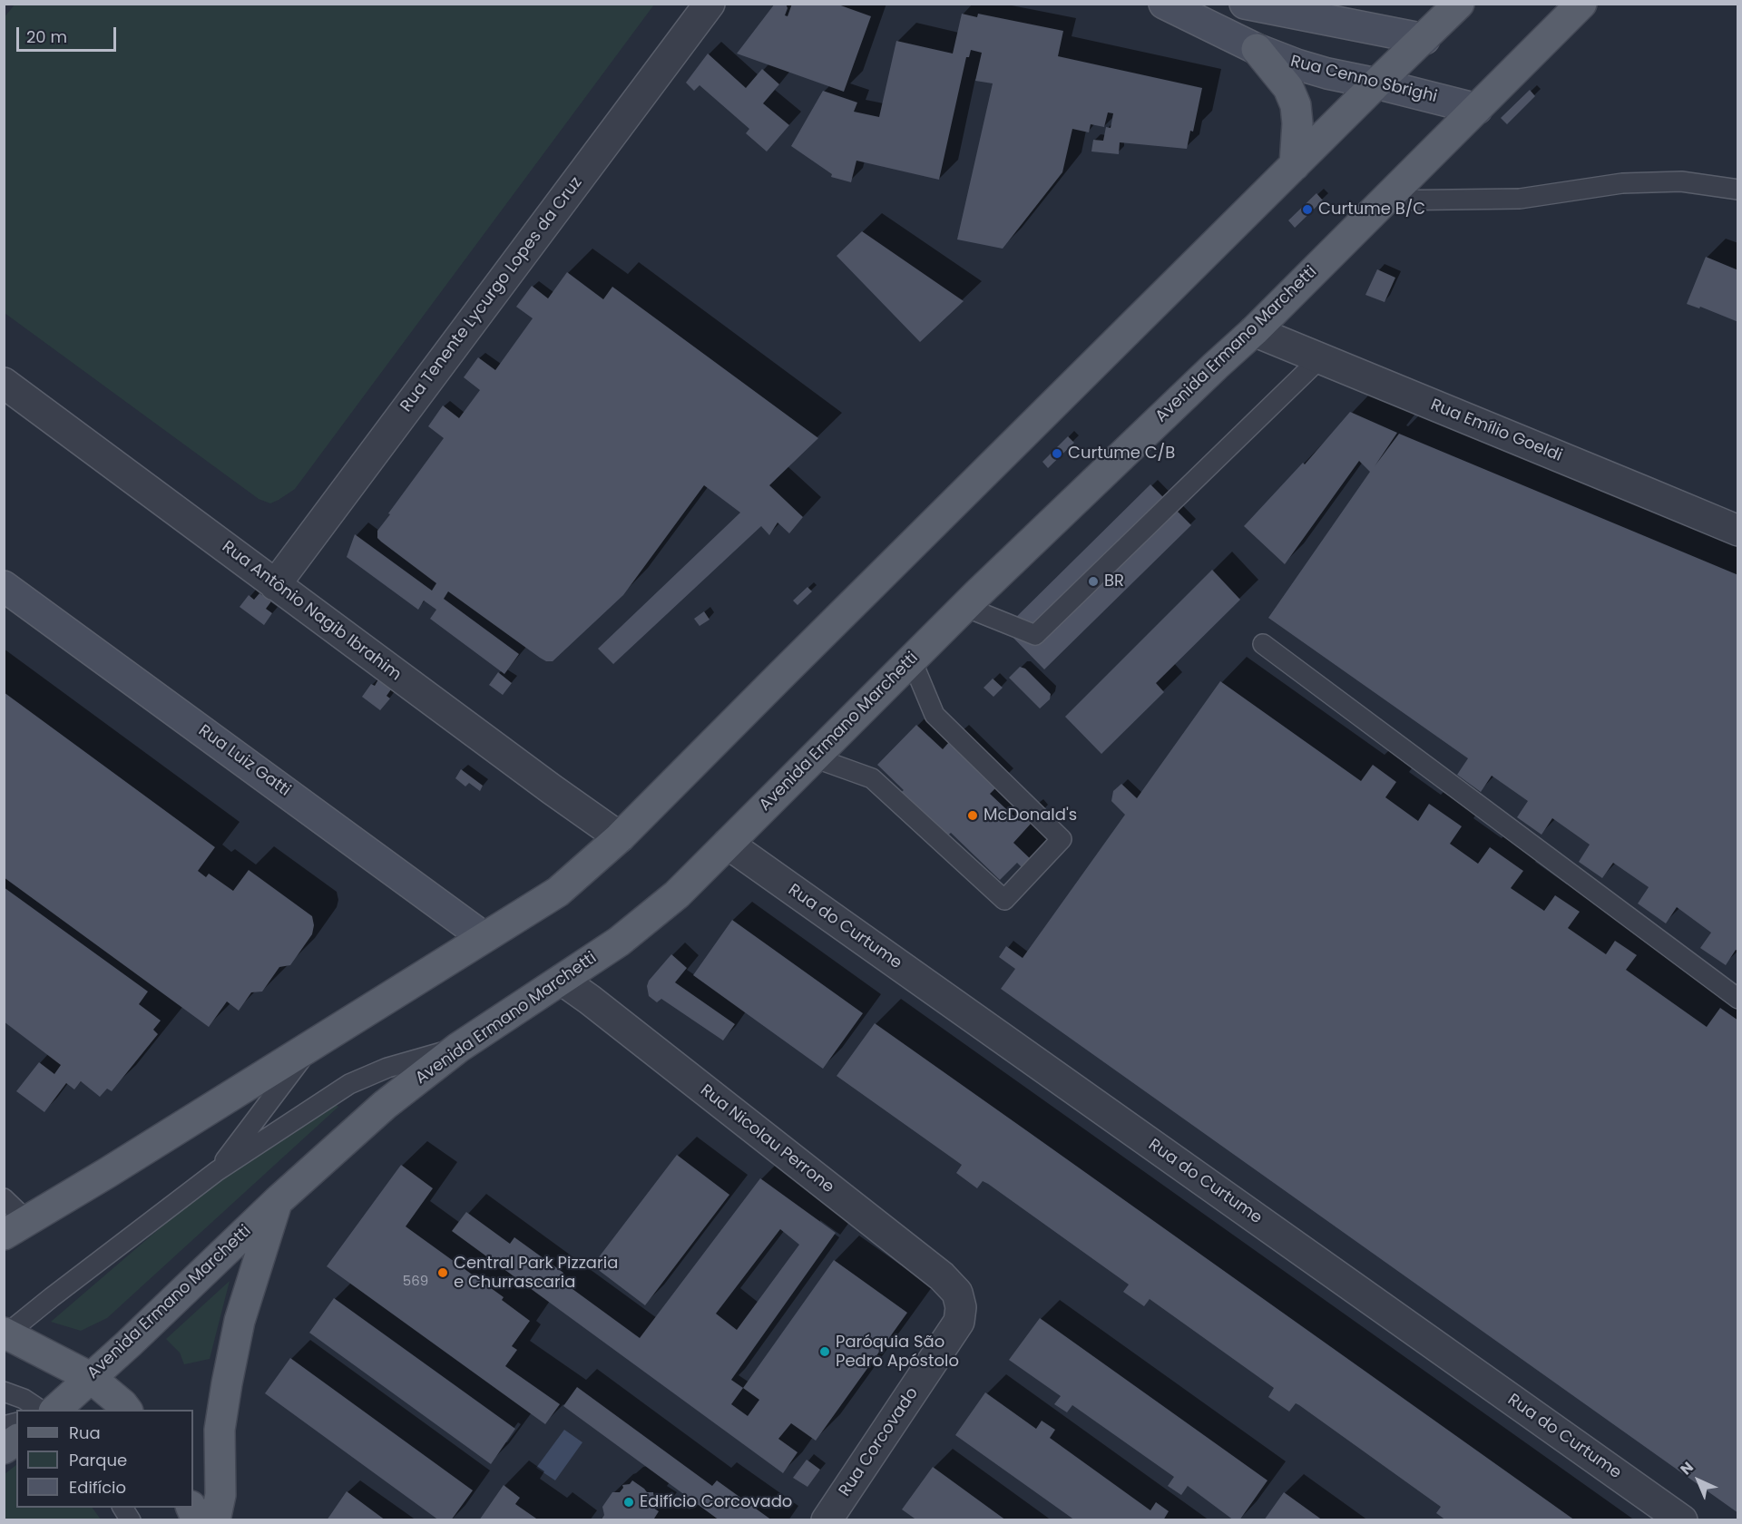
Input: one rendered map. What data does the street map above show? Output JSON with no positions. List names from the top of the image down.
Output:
{
  "streets": {
    "main road": ["Avenida Ermano Marchetti"],
    "street": [
      "Rua Cenno Sbrighi",
      "Rua Tenente Lycurgo Lopes da Cruz",
      "Rua Emílio Goeldi",
      "Rua Antônio Nagib Ibrahim",
      "Rua Luiz Gatti",
      "Rua do Curtume",
      "Rua Nicolau Perrone",
      "Rua Corcovado"
    ]
  },
  "crossings": [
    ["Rua Cenno Sbrighi", "Avenida Ermano Marchetti"],
    ["Rua Tenente Lycurgo Lopes da Cruz", "Rua Antônio Nagib Ibrahim"],
    ["Avenida Ermano Marchetti", "Rua Emílio Goeldi"],
    ["Avenida Ermano Marchetti", "Rua do Curtume"],
    ["Avenida Ermano Marchetti", "Rua Nicolau Perrone"],
    ["Rua Nicolau Perrone", "Rua Corcovado"]
  ],
  "places": [
    "Curtume B/C",
    "Curtume C/B",
    "BR",
    "McDonald's",
    "Central Park Pizzaria e Churrascaria",
    "Paróquia São Pedro Apóstolo",
    "Edifício Corcovado"
  ],
  "house_numbers": ["569"],
  "legend": ["Rua", "Parque", "Edifício"],
  "scale_bar": "20 m",
  "north": "top left"
}
